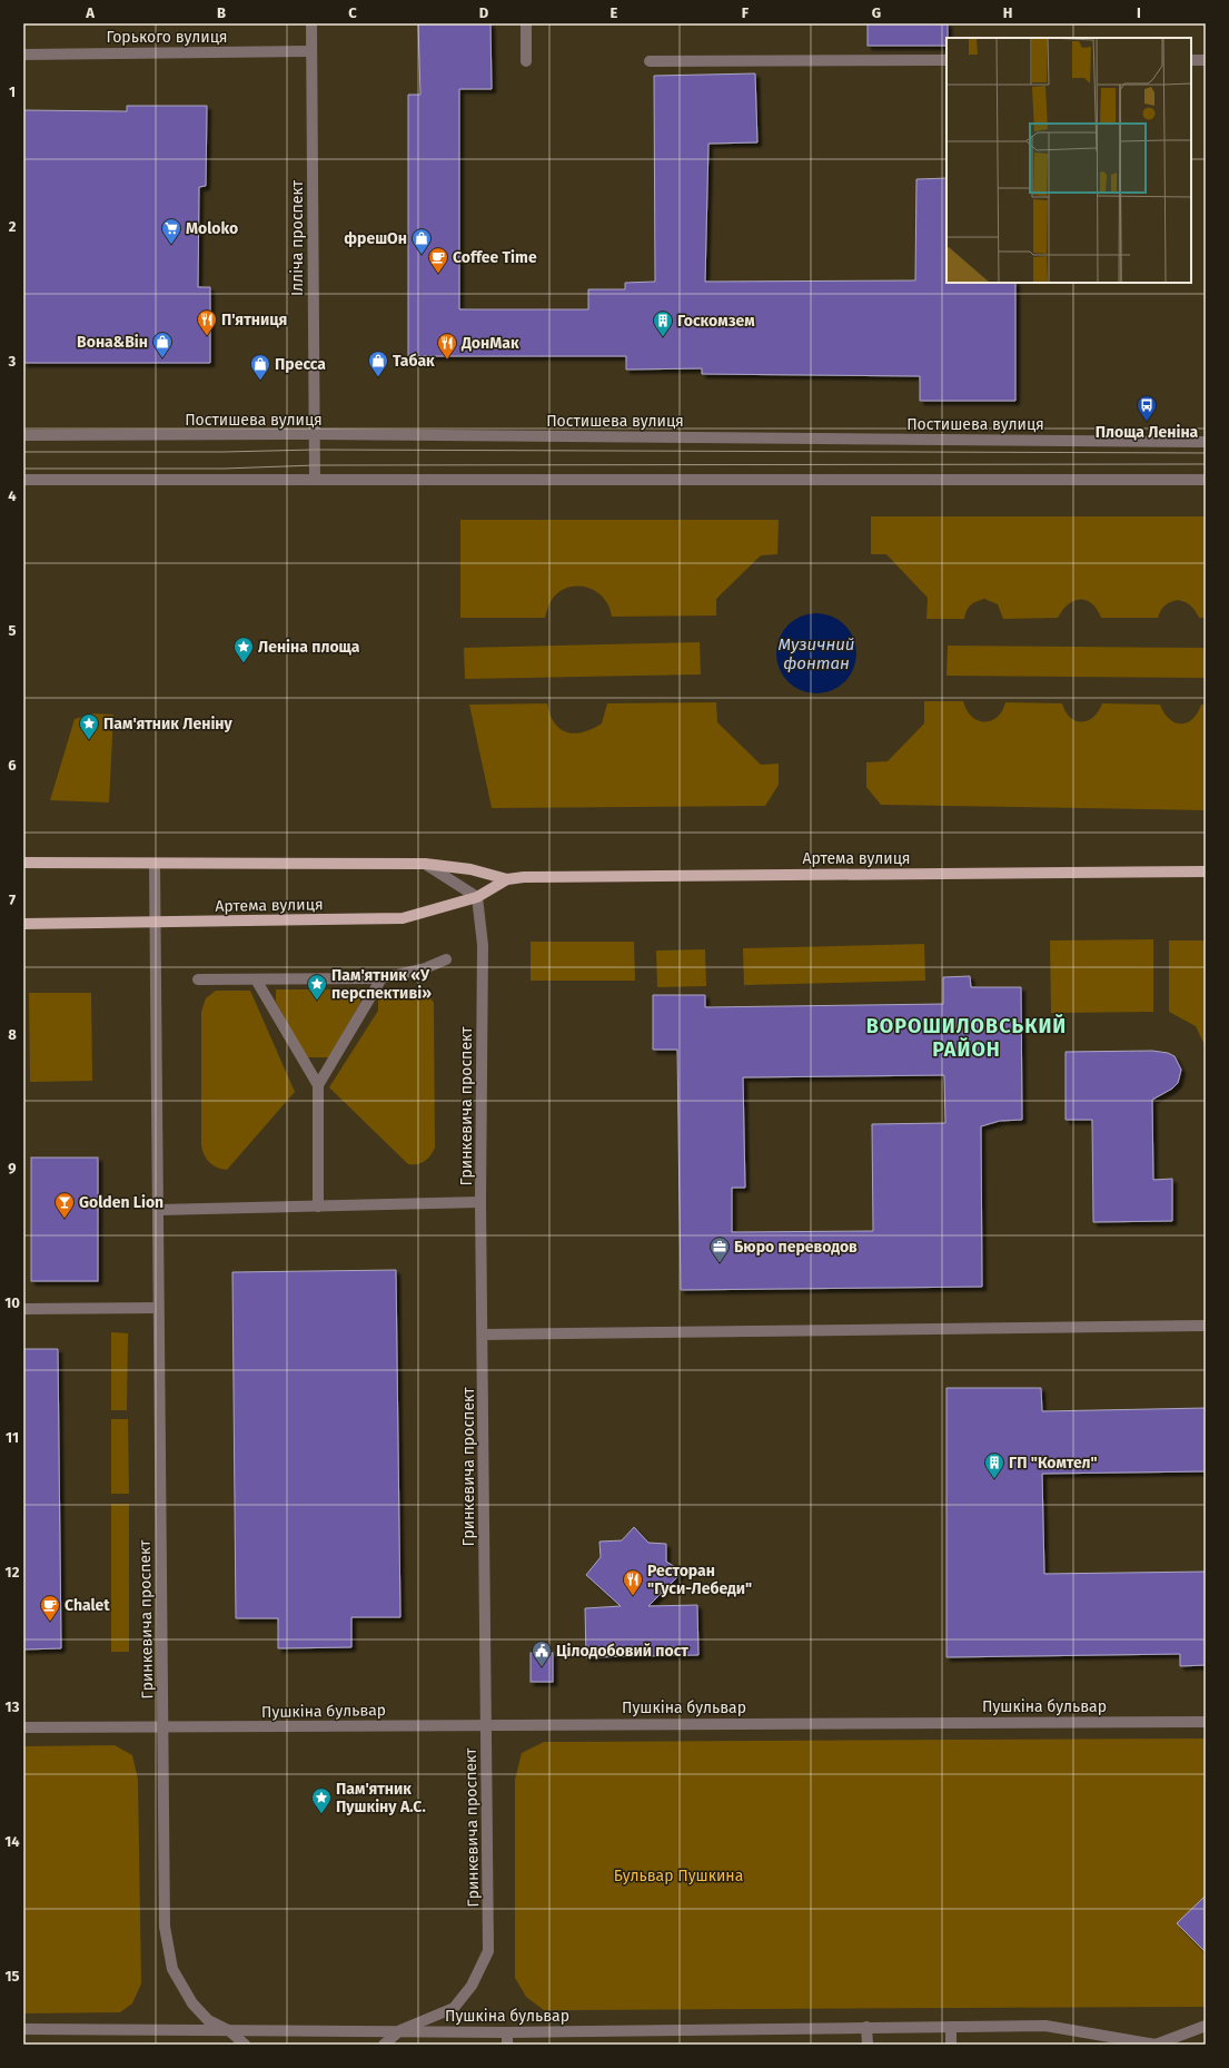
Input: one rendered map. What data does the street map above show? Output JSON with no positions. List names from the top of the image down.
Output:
{
  "streets": {
    "main road": ["Артема вулиця"],
    "street": [
      "Горького вулиця",
      "Ілліча проспект",
      "Постишева вулиця",
      "Гринкевича проспект",
      "Пушкіна бульвар"
    ]
  },
  "crossings": [
    ["Горького вулиця", "Ілліча проспект"],
    ["Ілліча проспект", "Постишева вулиця"],
    ["Артема вулиця", "Гринкевича проспект"],
    ["Гринкевича проспект", "Пушкіна бульвар"]
  ],
  "districts": ["ВОРОШИЛОВСЬКИЙ РАЙОН"],
  "water": ["Музичний фонтан"],
  "parks": ["Бульвар Пушкина"],
  "places": {
    "supermarket": ["Moloko"],
    "shop": [
      "фрешОн",
      "Вона&Він",
      "Табак",
      "Пресса"
    ],
    "cafe": ["Coffee Time", "Chalet"],
    "restaurant": ["П'ятниця", "ДонМак", "Ресторан \"Гуси-Лебеди\""],
    "building": ["Госкомзем", "ГП \"Комтел\""],
    "bus stop": ["Площа Леніна"],
    "place": [
      "Леніна площа",
      "Пам'ятник Леніну",
      "Пам'ятник «У перспективі»",
      "Пам'ятник Пушкіну А.С."
    ],
    "bar": ["Golden Lion"],
    "office": ["Бюро переводов"],
    "public building": ["Цілодобовий пост"]
  },
  "grid": {
    "columns": [
      "A",
      "B",
      "C",
      "D",
      "E",
      "F",
      "G",
      "H",
      "I"
    ],
    "rows": [
      "1",
      "2",
      "3",
      "4",
      "5",
      "6",
      "7",
      "8",
      "9",
      "10",
      "11",
      "12",
      "13",
      "14",
      "15"
    ]
  }
}
